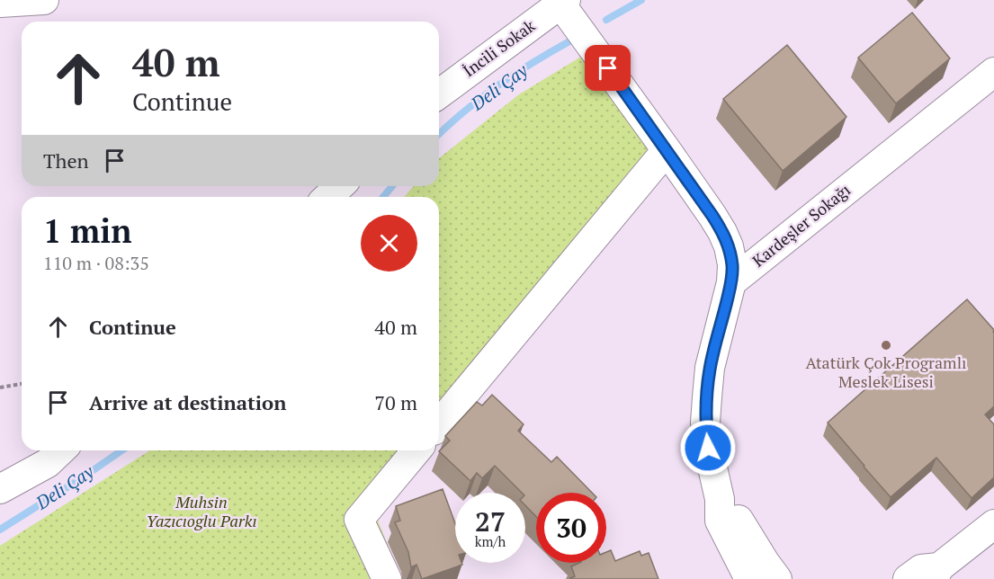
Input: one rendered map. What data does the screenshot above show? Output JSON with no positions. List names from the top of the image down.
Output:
{
  "streets": {
    "street": ["İncili Sokak", "Kardeşler Sokağı"]
  },
  "water": ["Deli Çay"],
  "parks": ["Muhsin Yazıcıoglu Parkı"],
  "places": ["Atatürk Çok Programlı Meslek Lisesi"],
  "page": {
    "turn": ["40 m", "Continue"],
    "then": "Then",
    "heading": ["1 min", "110 m · 08:35"],
    "list": [
      {
        "name": "Continue",
        "value": "40 m"
      },
      {
        "name": "Arrive at destination",
        "value": "70 m"
      }
    ],
    "speed": "27 km/h",
    "limit": "30"
  }
}
